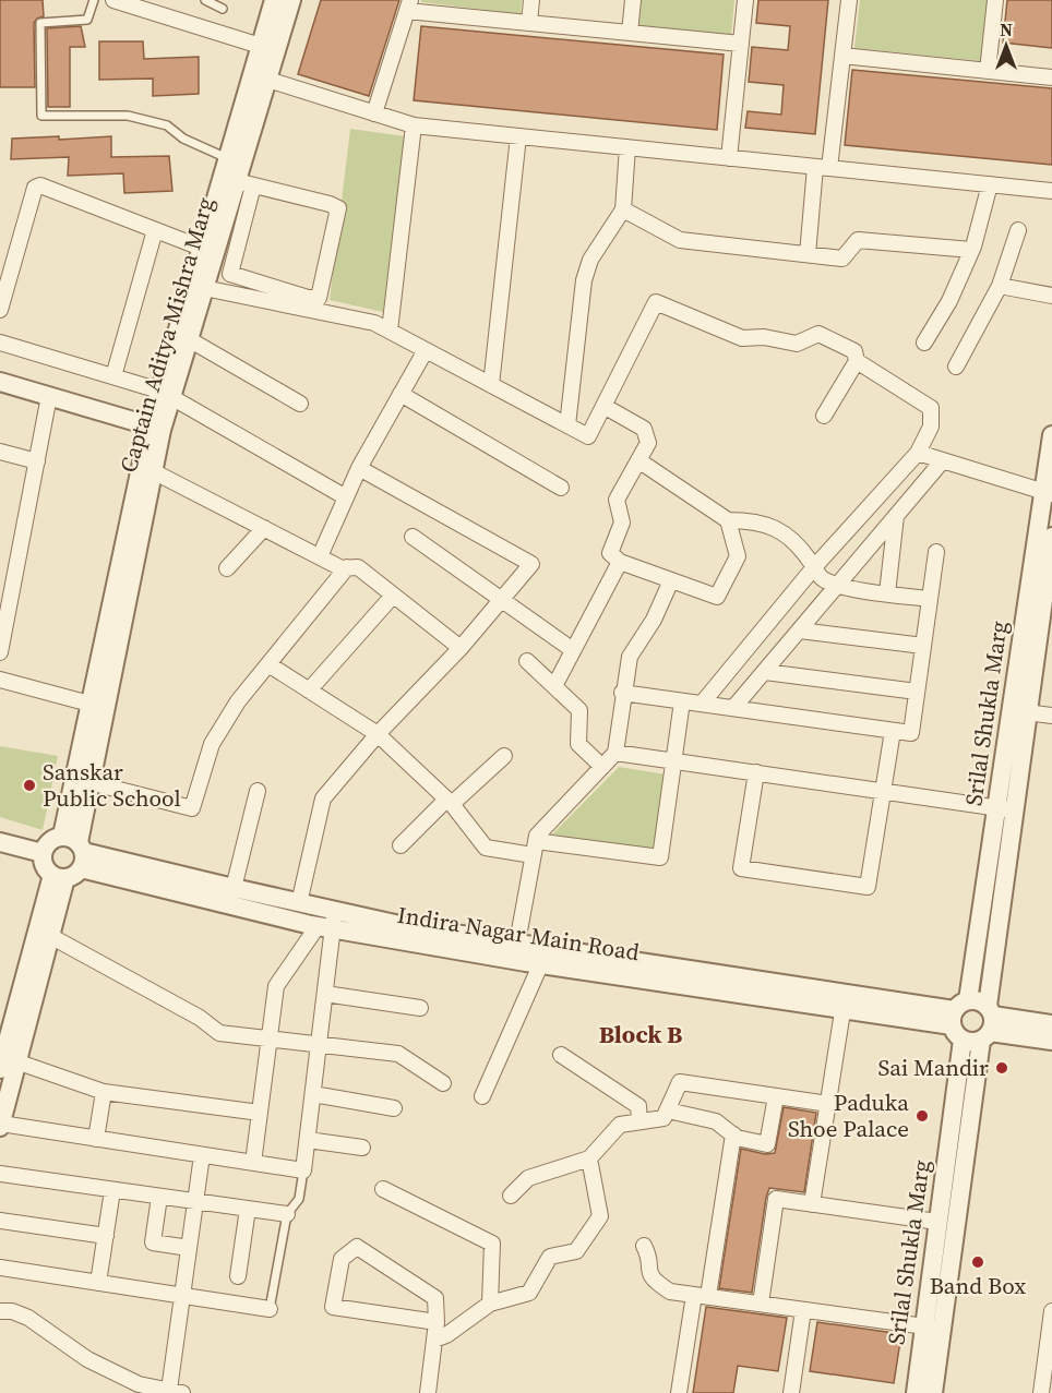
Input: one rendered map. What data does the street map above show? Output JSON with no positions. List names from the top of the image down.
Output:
{
  "streets": {
    "street": ["Captain Aditya Mishra Marg", "Srilal Shukla Marg", "Indira Nagar Main Road"]
  },
  "crossings": [
    ["Captain Aditya Mishra Marg", "Indira Nagar Main Road"],
    ["Srilal Shukla Marg", "Indira Nagar Main Road"]
  ],
  "districts": ["Block B"],
  "places": [
    "Sanskar Public School",
    "Sai Mandir",
    "Paduka Shoe Palace",
    "Band Box"
  ],
  "north": "top"
}
